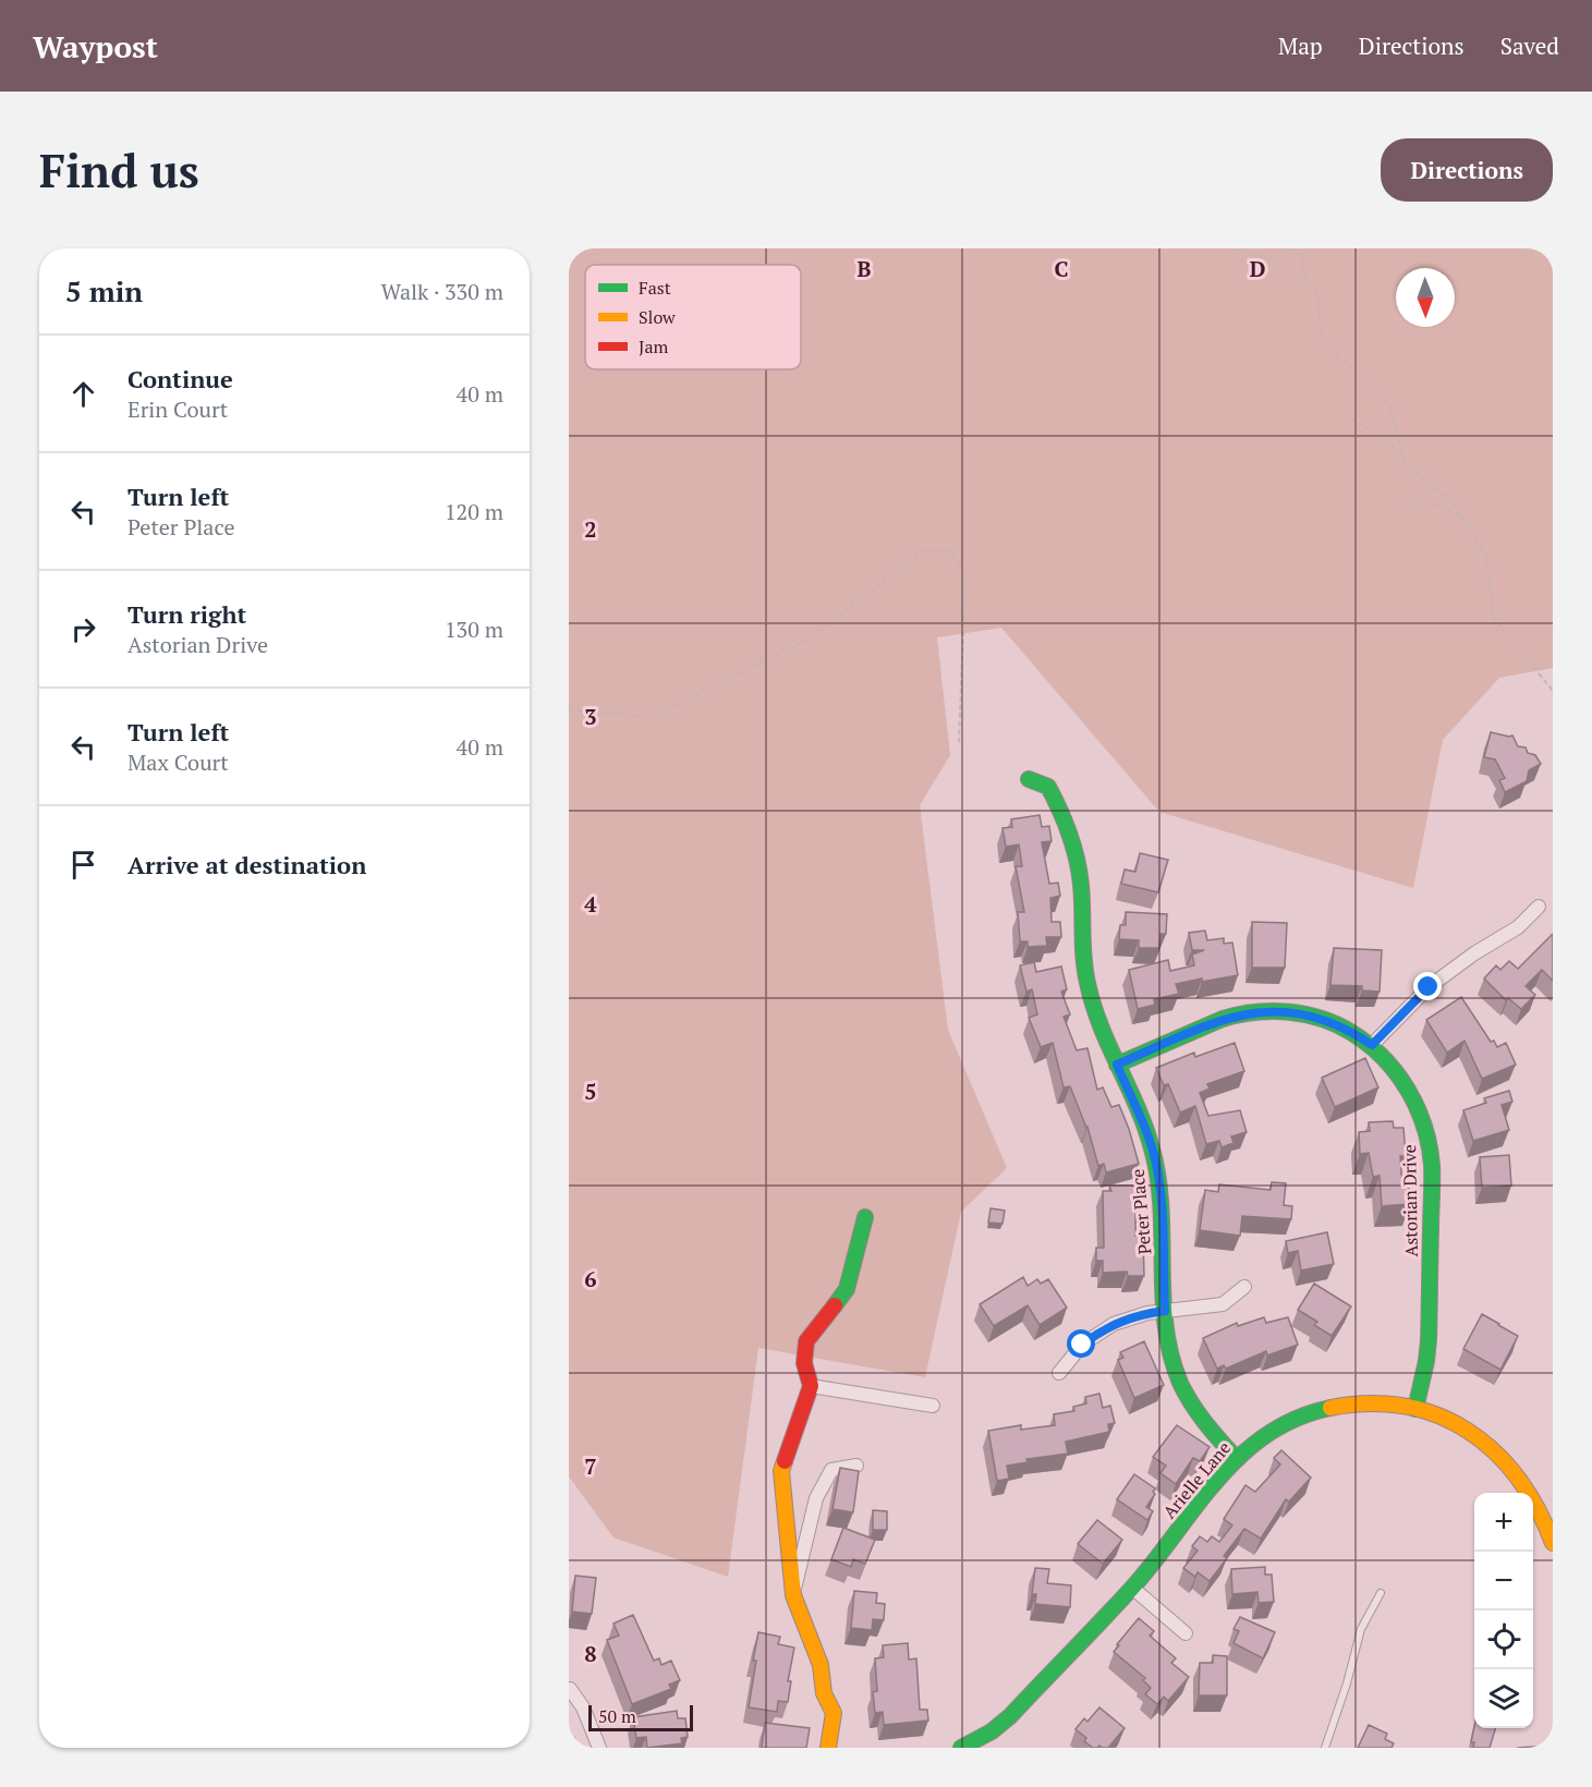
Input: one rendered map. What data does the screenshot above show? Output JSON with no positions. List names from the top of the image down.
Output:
{
  "streets": {
    "street": ["Astorian Drive", "Peter Place", "Arielle Lane"]
  },
  "crossings": [
    ["Astorian Drive", "Peter Place"],
    ["Astorian Drive", "Arielle Lane"],
    ["Peter Place", "Arielle Lane"]
  ],
  "legend": ["Fast", "Slow", "Jam"],
  "scale_bar": "50 m",
  "north": "bottom",
  "page": {
    "header": "Waypost",
    "nav": ["Map", "Directions", "Saved"],
    "buttons": "Directions",
    "title": "Find us",
    "heading": ["5 min", "Walk · 330 m"],
    "list": [
      ["Continue", "Erin Court", "40 m"],
      ["Turn left", "Peter Place", "120 m"],
      ["Turn right", "Astorian Drive", "130 m"],
      ["Turn left", "Max Court", "40 m"],
      "Arrive at destination"
    ],
    "map_buttons": ["+", "−"],
    "scale": "50 m"
  },
  "grid": {
    "columns": ["B", "C", "D"],
    "rows": [
      "2",
      "3",
      "4",
      "5",
      "6",
      "7",
      "8"
    ]
  }
}
